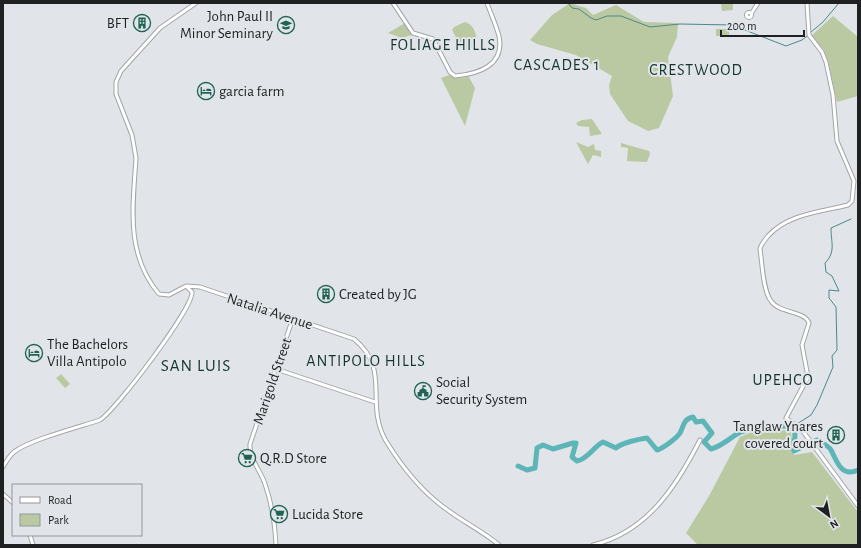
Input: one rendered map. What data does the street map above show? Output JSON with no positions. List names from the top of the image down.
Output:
{
  "streets": {
    "street": ["Natalia Avenue", "Marigold Street"]
  },
  "crossings": [
    ["Natalia Avenue", "Marigold Street"]
  ],
  "districts": [
    "FOLIAGE HILLS",
    "CASCADES 1",
    "CRESTWOOD",
    "ANTIPOLO HILLS",
    "SAN LUIS",
    "UPEHCO"
  ],
  "places": {
    "building": ["BFT", "Created by JG", "Tanglaw Ynares covered court"],
    "school or university": ["John Paul II Minor Seminary"],
    "hotel": ["garcia farm", "The Bachelors Villa Antipolo"],
    "public building": ["Social Security System"],
    "supermarket": ["Q.R.D Store", "Lucida Store"]
  },
  "legend": ["Road", "Park"],
  "scale_bar": "200 m",
  "north": "bottom right"
}
